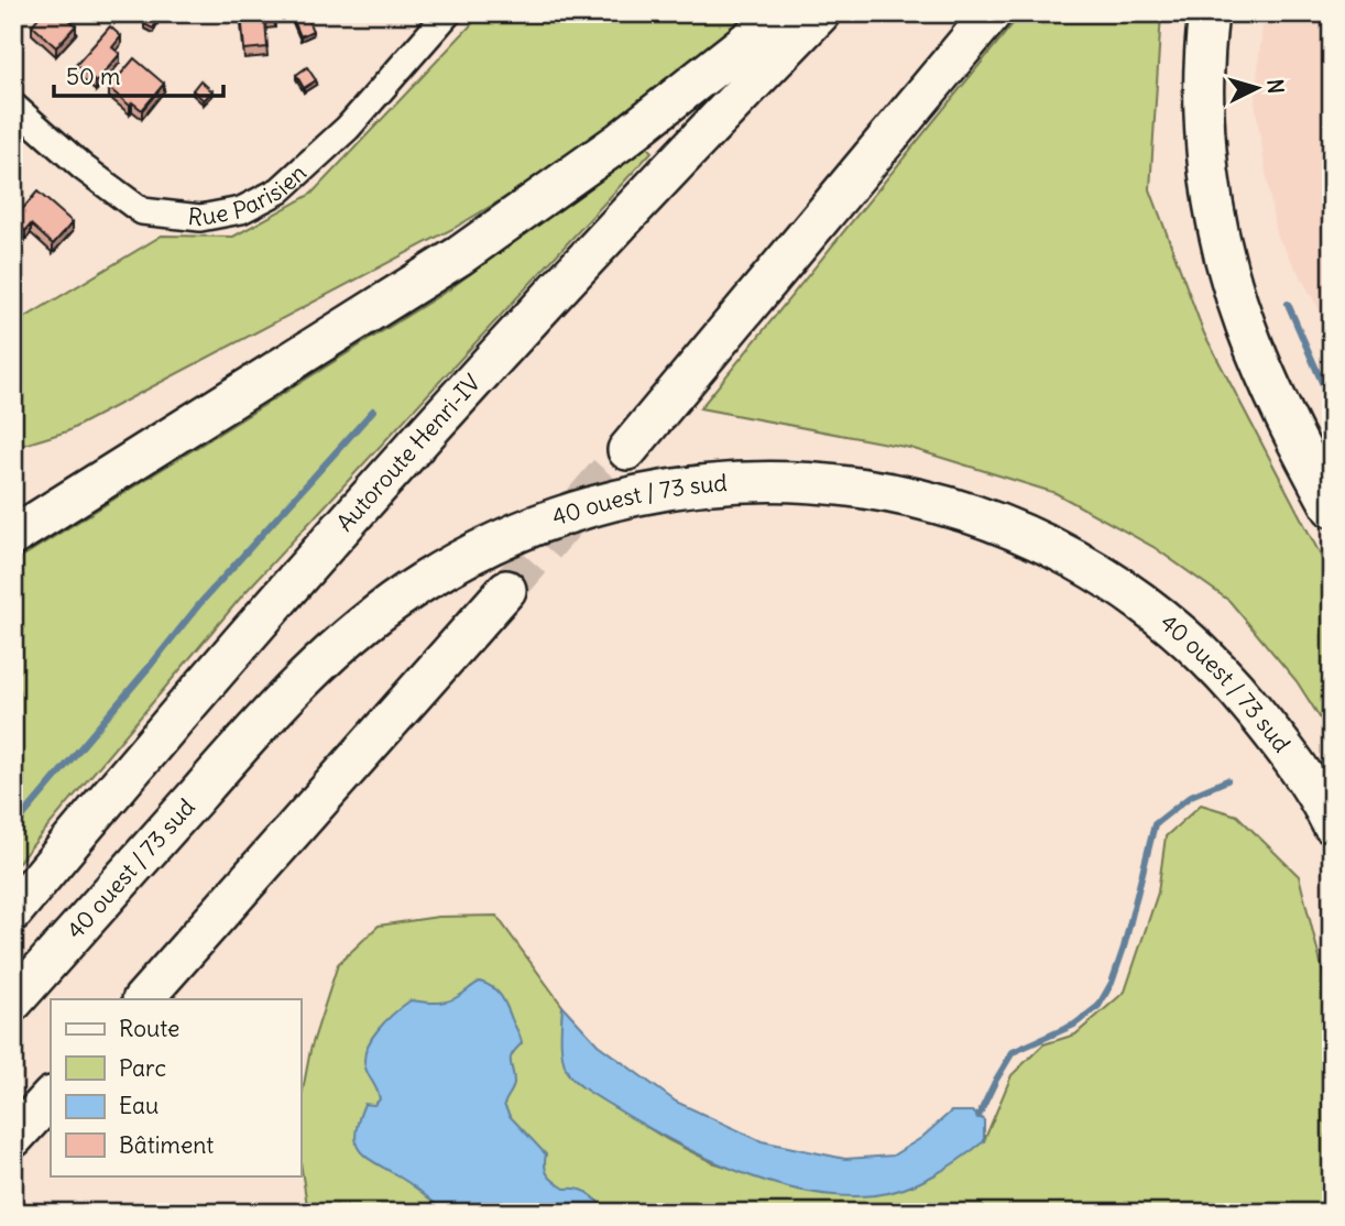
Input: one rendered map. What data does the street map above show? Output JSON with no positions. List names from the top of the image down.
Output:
{
  "streets": {
    "highway": ["Autoroute Henri-IV", "40 ouest / 73 sud"],
    "street": ["Rue Parisien"]
  },
  "legend": [
    "Route",
    "Parc",
    "Eau",
    "Bâtiment"
  ],
  "scale_bar": "50 m",
  "north": "right"
}
